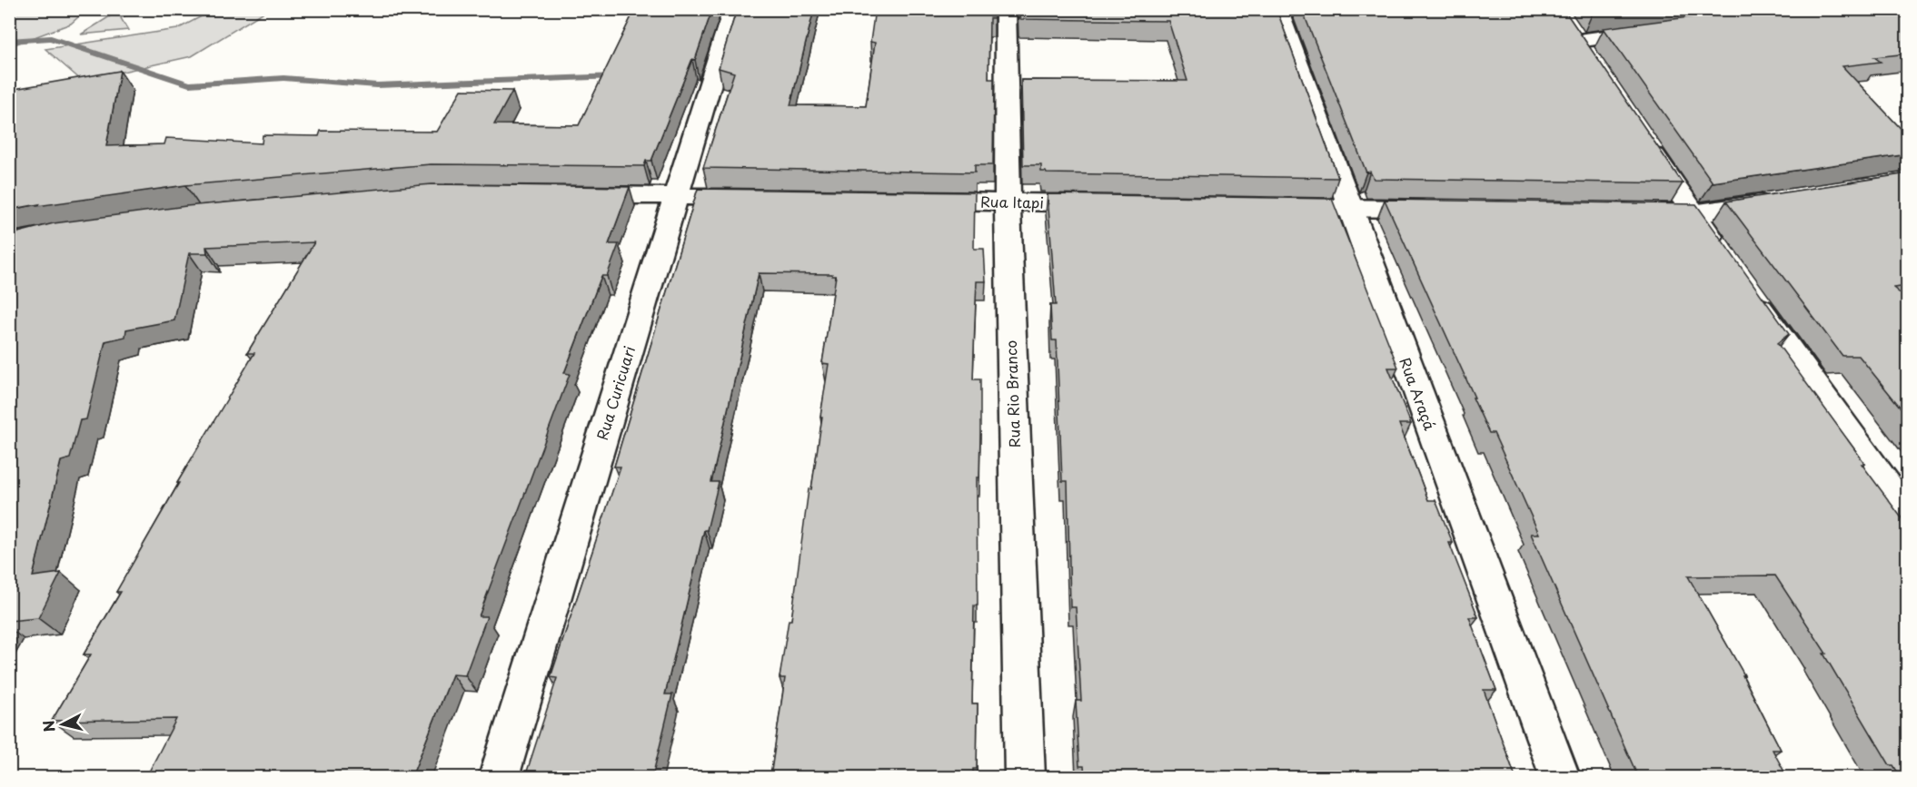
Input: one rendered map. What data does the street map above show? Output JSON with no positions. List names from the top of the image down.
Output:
{
  "streets": {
    "street": [
      "Rua Itapi",
      "Rua Curicuari",
      "Rua Rio Branco",
      "Rua Araçá"
    ]
  },
  "crossings": [
    ["Rua Itapi", "Rua Rio Branco"]
  ],
  "north": "left"
}
